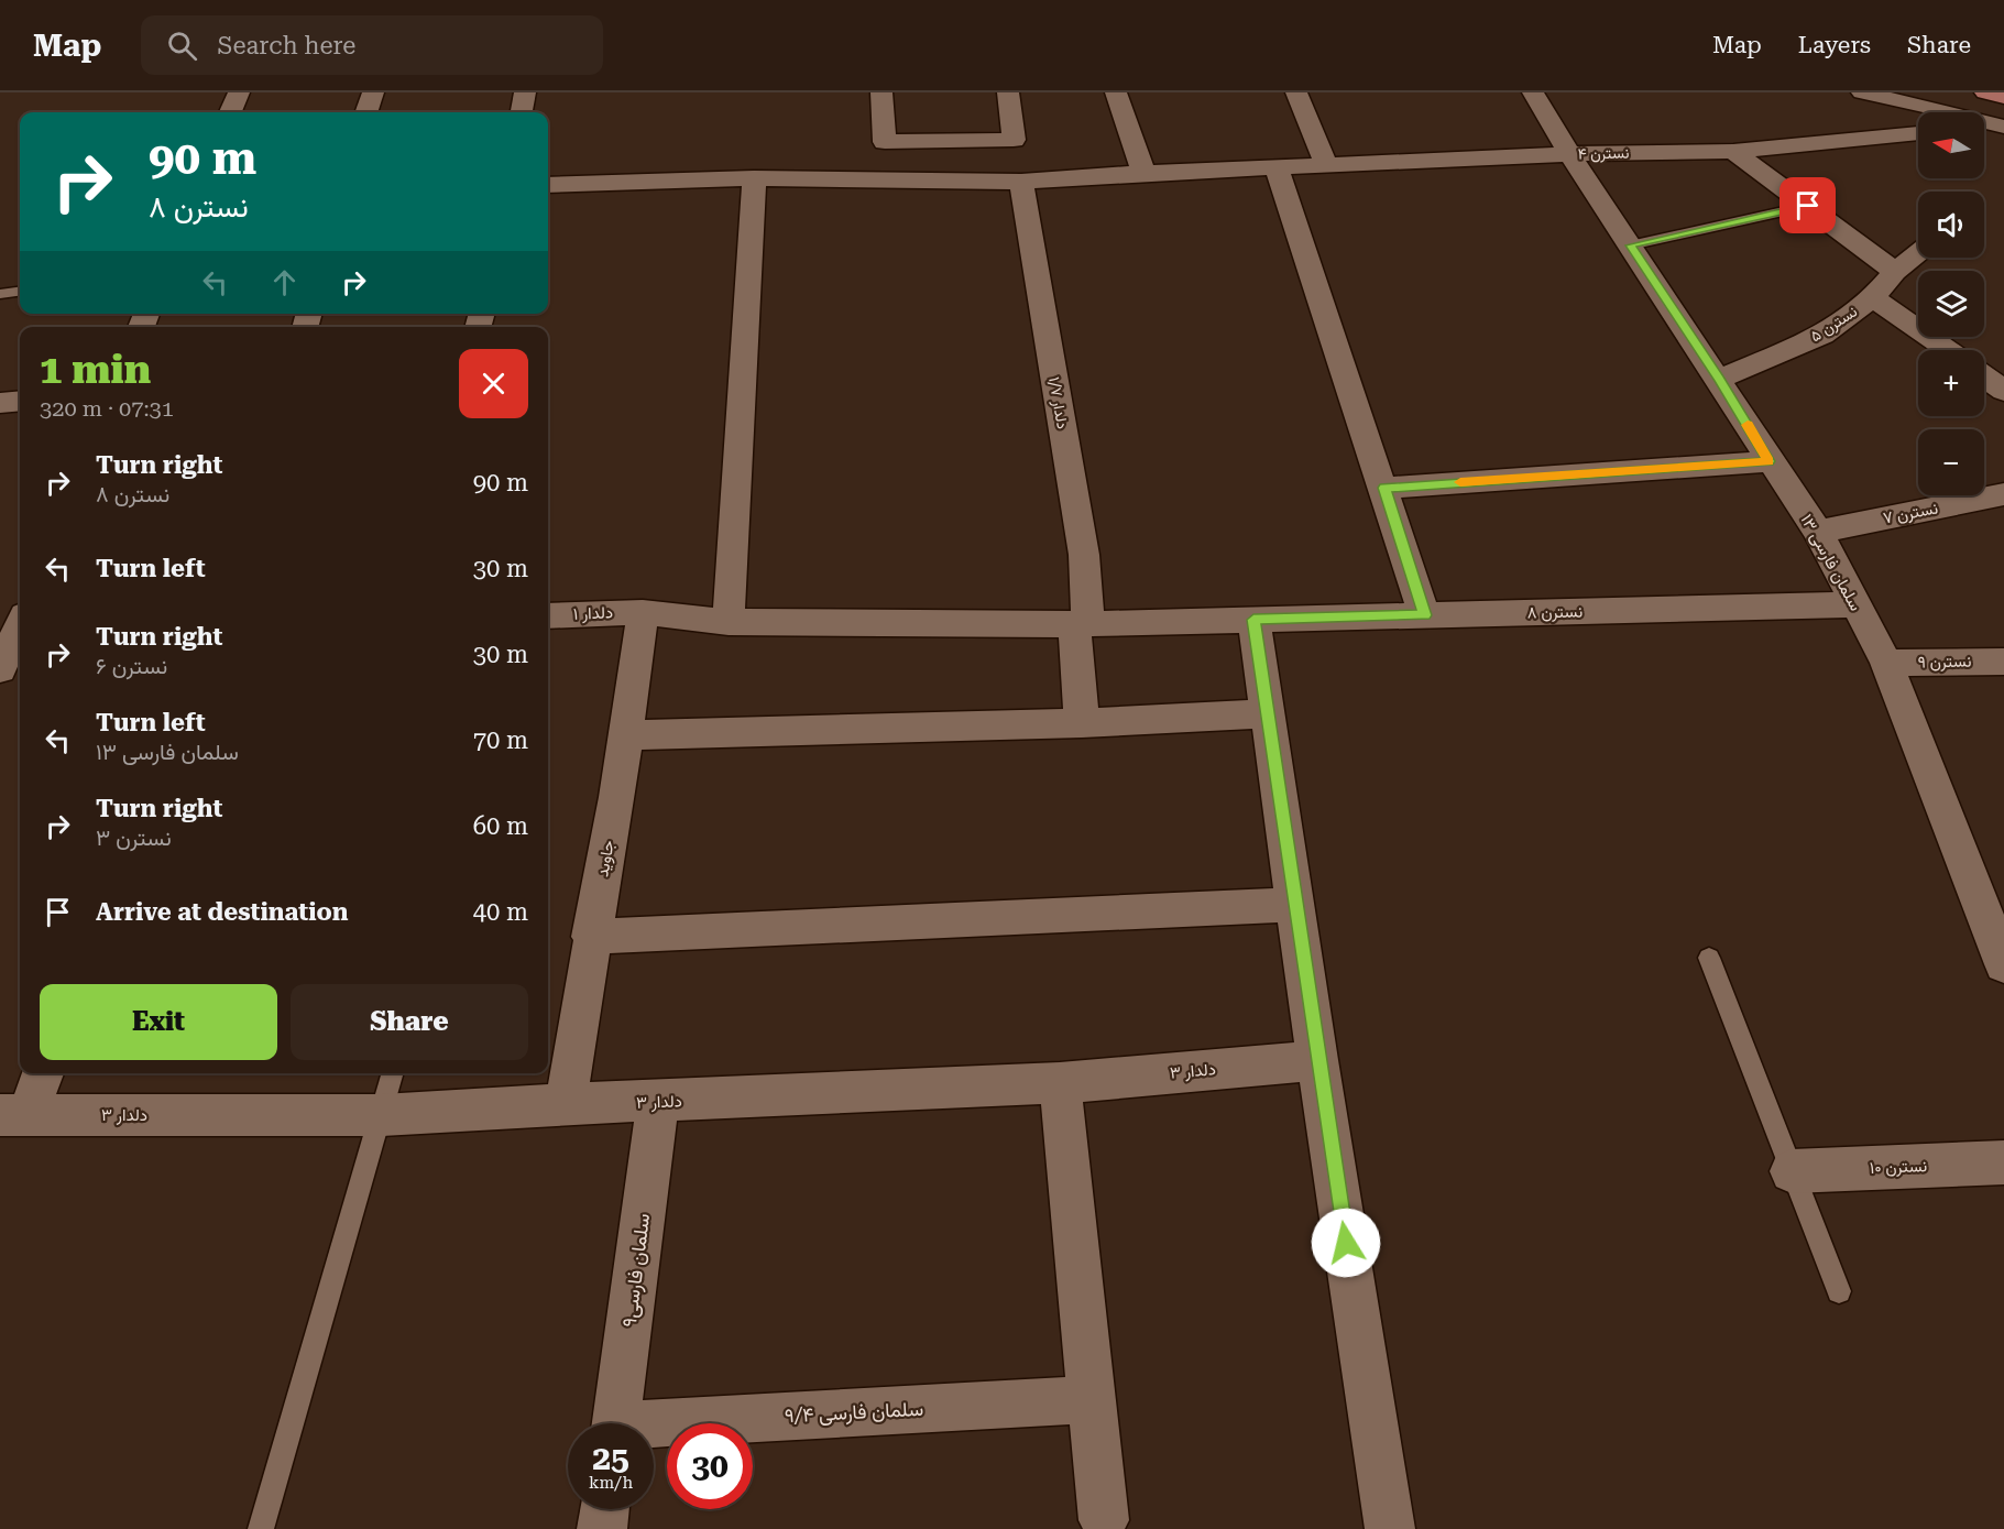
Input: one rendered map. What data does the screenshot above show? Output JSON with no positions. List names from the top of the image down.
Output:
{
  "streets": {
    "street": [
      "نسترن ۴",
      "نسترن ۵",
      "دلدار ۱/۷",
      "نسترن ۷",
      "۱۳ سلمان فارسی",
      "نسترن ۸",
      "دلدار ۱",
      "نسترن ۹",
      "جاوید",
      "دلدار ۳",
      "نسترن ۱۰",
      "سلمان فارسی۹",
      "سلمان فارسی ۹/۴"
    ]
  },
  "crossings": [
    ["نسترن ۴", "دلدار ۱/۷"],
    ["نسترن ۴", "۱۳ سلمان فارسی"],
    ["نسترن ۵", "۱۳ سلمان فارسی"],
    ["دلدار ۱/۷", "نسترن ۸"],
    ["دلدار ۱/۷", "دلدار ۱"],
    ["نسترن ۷", "۱۳ سلمان فارسی"],
    ["۱۳ سلمان فارسی", "نسترن ۸"],
    ["۱۳ سلمان فارسی", "نسترن ۹"],
    ["نسترن ۸", "دلدار ۱"],
    ["دلدار ۱", "جاوید"],
    ["جاوید", "دلدار ۳"],
    ["دلدار ۳", "سلمان فارسی۹"]
  ],
  "north": "left",
  "page": {
    "header": "Map",
    "search": "Search here",
    "nav": ["Map", "Layers", "Share"],
    "map_buttons": ["+", "−"],
    "turn": ["90 m", "نسترن ۸"],
    "heading": ["1 min", "320 m · 07:31"],
    "list": [
      {
        "name": "Turn right",
        "note": "نسترن ۸",
        "value": "90 m"
      },
      {
        "name": "Turn left",
        "value": "30 m"
      },
      {
        "name": "Turn right",
        "note": "نسترن ۶",
        "value": "30 m"
      },
      {
        "name": "Turn left",
        "note": "۱۳ سلمان فارسی",
        "value": "70 m"
      },
      {
        "name": "Turn right",
        "note": "۳ نسترن",
        "value": "60 m"
      },
      {
        "name": "Arrive at destination",
        "value": "40 m"
      }
    ],
    "buttons": ["Exit", "Share"],
    "speed": "25 km/h",
    "limit": "30"
  }
}
